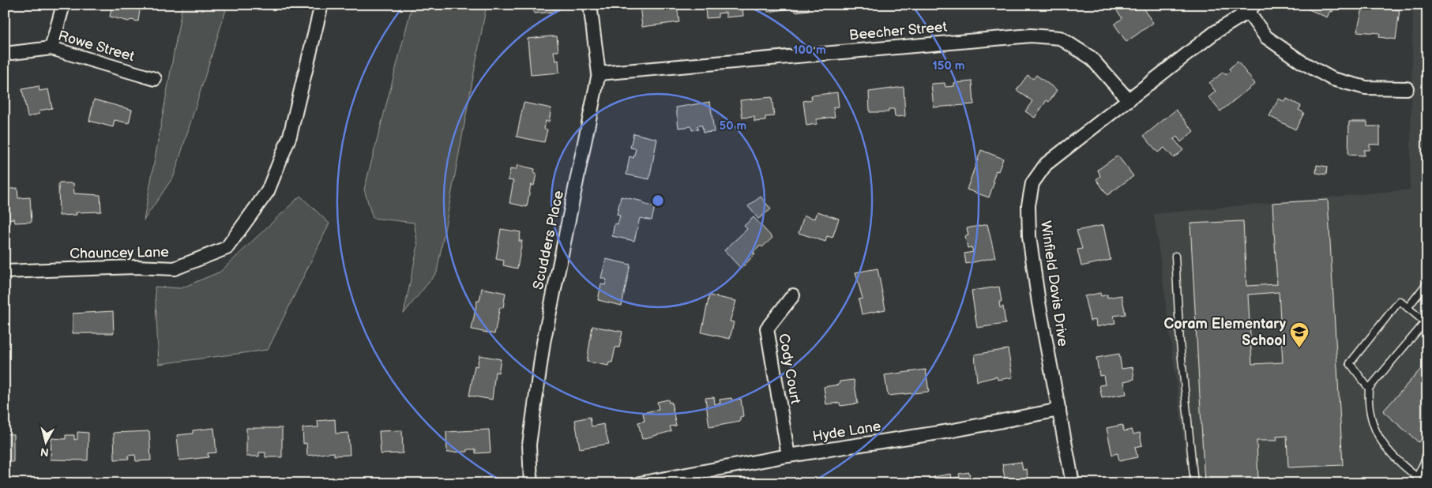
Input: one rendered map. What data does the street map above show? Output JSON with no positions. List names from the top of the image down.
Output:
{
  "streets": {
    "street": [
      "Beecher Street",
      "Rowe Street",
      "Scudders Place",
      "Chauncey Lane",
      "Winfield Davis Drive",
      "Cody Court",
      "Hyde Lane"
    ]
  },
  "crossings": [
    ["Beecher Street", "Scudders Place"],
    ["Beecher Street", "Winfield Davis Drive"],
    ["Winfield Davis Drive", "Hyde Lane"],
    ["Cody Court", "Hyde Lane"]
  ],
  "places": {
    "school or university": ["Coram Elementary School"]
  },
  "north": "bottom",
  "rings": ["100 m", "150 m", "50 m"]
}
